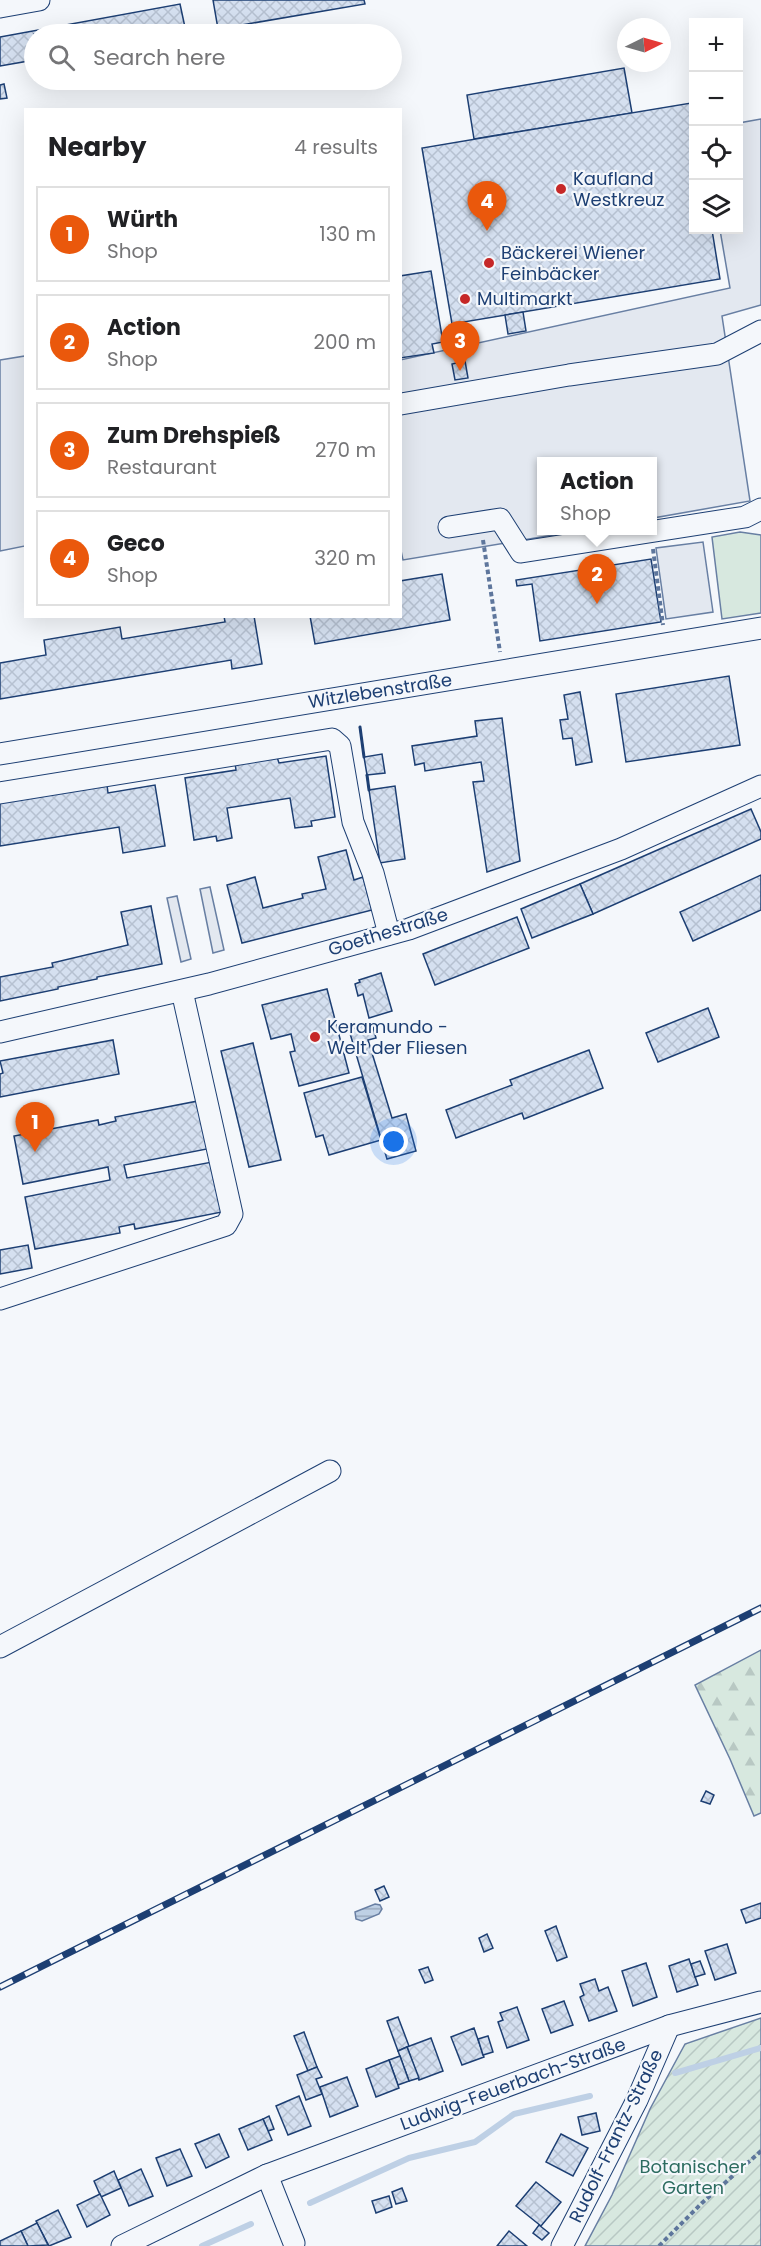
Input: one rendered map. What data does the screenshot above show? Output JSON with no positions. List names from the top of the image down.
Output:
{
  "streets": {
    "street": [
      "Witzlebenstraße",
      "Goethestraße",
      "Ludwig-Feuerbach-Straße",
      "Rudolf-Frantz-Straße"
    ]
  },
  "crossings": [
    ["Ludwig-Feuerbach-Straße", "Rudolf-Frantz-Straße"]
  ],
  "parks": ["Botanischer Garten"],
  "places": [
    "Kaufland Westkreuz",
    "Bäckerei Wiener Feinbäcker",
    "Multimarkt",
    "Keramundo - Welt der Fliesen"
  ],
  "north": "right",
  "page": {
    "map_buttons": ["+", "−"],
    "search": "Search here",
    "heading": ["Nearby", "4 results"],
    "pins": [
      "4",
      "3",
      "2",
      "1"
    ],
    "list": [
      {
        "mark": "1",
        "name": "Würth",
        "note": "Shop",
        "value": "130 m"
      },
      {
        "mark": "2",
        "name": "Action",
        "note": "Shop",
        "value": "200 m"
      },
      {
        "mark": "3",
        "name": "Zum Drehspieß",
        "note": "Restaurant",
        "value": "270 m"
      },
      {
        "mark": "4",
        "name": "Geco",
        "note": "Shop",
        "value": "320 m"
      }
    ],
    "popup": ["Action", "Shop"]
  }
}
